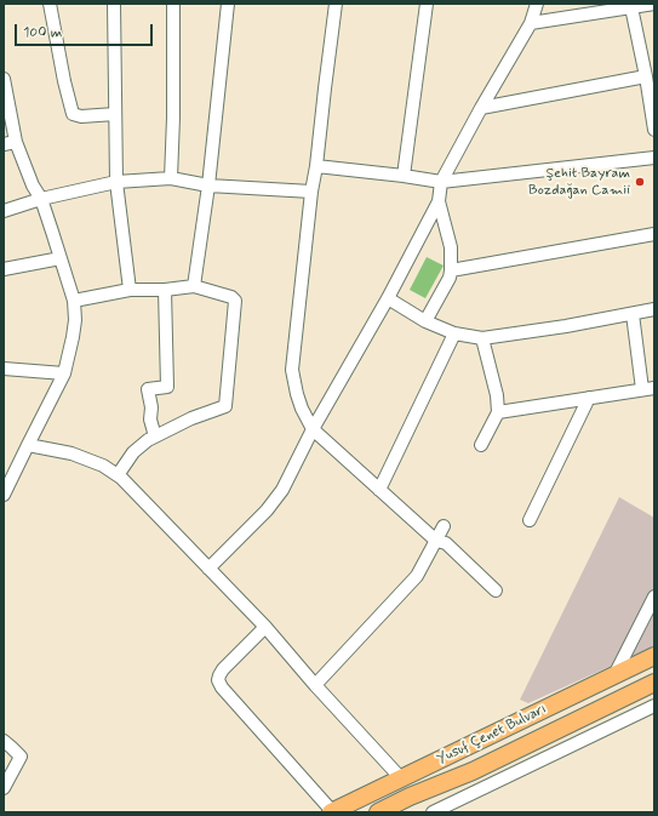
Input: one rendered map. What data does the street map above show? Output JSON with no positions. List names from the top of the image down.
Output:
{
  "streets": {
    "highway": ["Yusuf Çenet Bulvarı"]
  },
  "places": ["Şehit Bayram Bozdağan Camii"],
  "scale_bar": "100 m"
}
